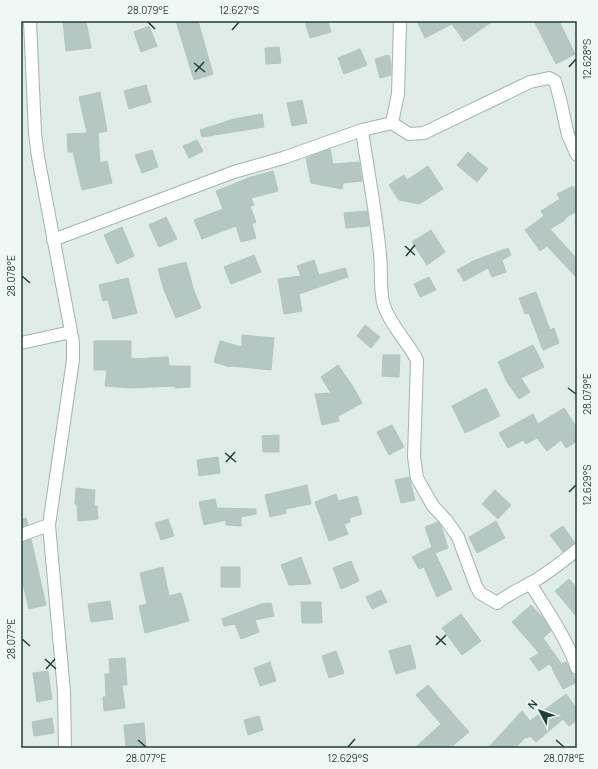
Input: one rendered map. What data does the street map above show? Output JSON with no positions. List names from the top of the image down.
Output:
{
  "north": "top left",
  "coordinates": [
    "28.079°E",
    "12.627°S",
    "12.628°S",
    "28.078°E",
    "12.629°S",
    "28.077°E"
  ]
}
